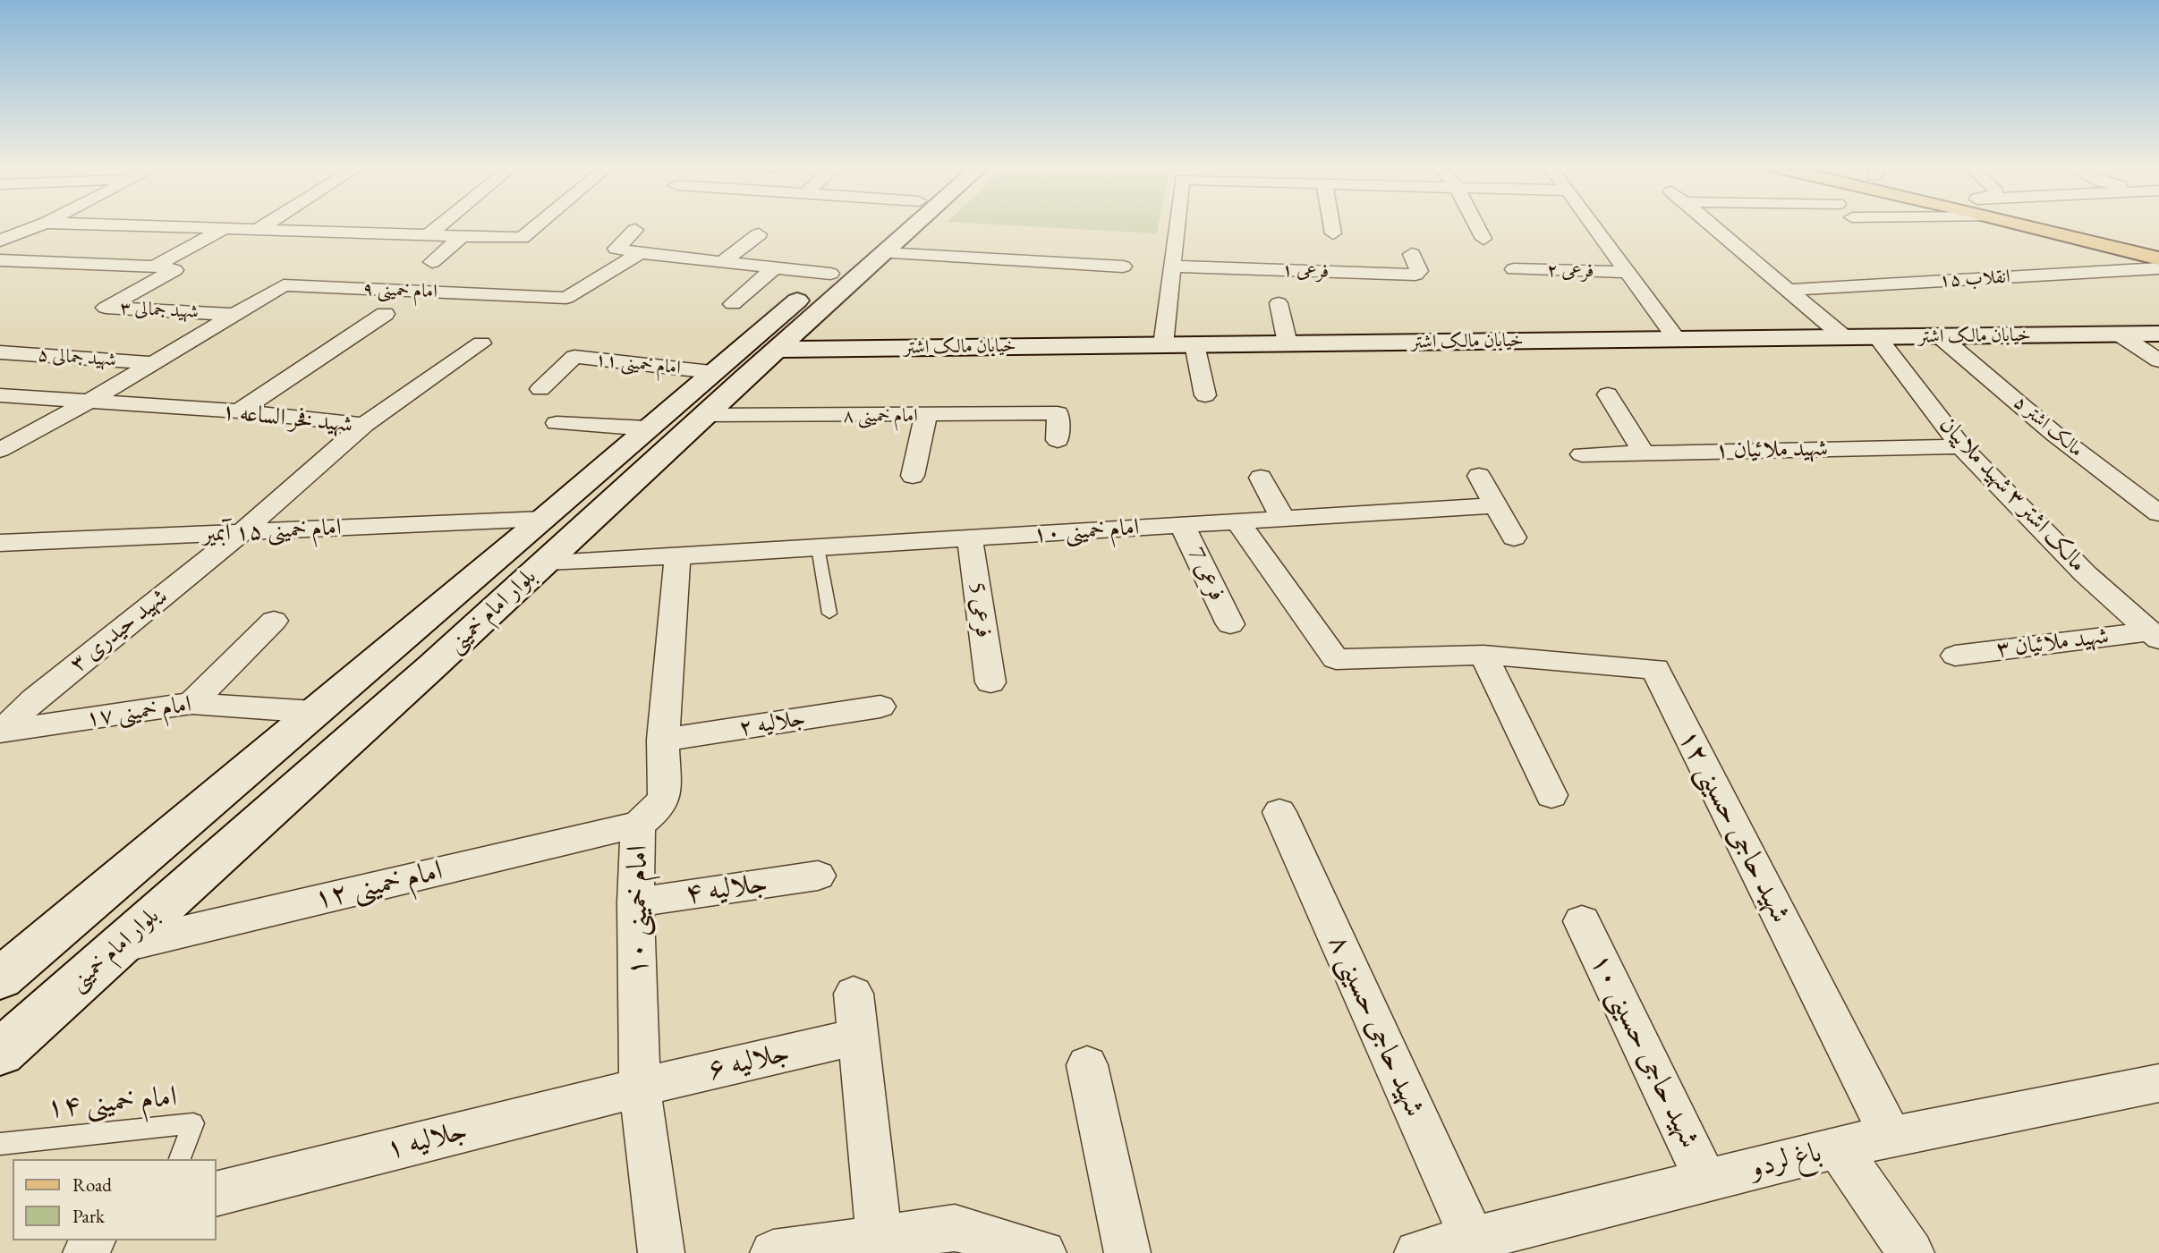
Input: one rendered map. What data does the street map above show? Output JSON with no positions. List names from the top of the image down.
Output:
{
  "streets": {
    "main road": ["خیابان مالک اشتر", "بلوار امام خمینی"],
    "street": [
      "فرعی ۱",
      "فرعی ۲",
      "انقلاب ۱۵",
      "امام خمینی ۹",
      "شهید جمالی ۳",
      "شهید جمالی ۵",
      "امام خمینی ۱۱",
      "امام خمینی ۸",
      "شهید فخر الساعه ۱",
      "مالک اشتر ۵",
      "شهید ملائیان ۱",
      "مالک اشتر ۳ شهید ملاییان",
      "امام خمینی ۱۵ آبمیر",
      "امام خمینی ۱۰",
      "فرعی 7",
      "فرعی 5",
      "شهید حیدری ۳",
      "شهید ملائیان ۳",
      "امام خمینی ۱۷",
      "جلالیه ۲",
      "شهید حاجی حسینی ۱۲",
      "امام خمینی ۱۲",
      "جلالیه ۴",
      "شهید حاجی حسینی ۸",
      "شهید حاجی حسینی ۱۰",
      "جلالیه ۶",
      "جلالیه ۱",
      "باغ لردو"
    ],
    "lane": ["امام خمینی ۱۴"]
  },
  "crossings": [
    ["امام خمینی ۹", "شهید جمالی ۳"],
    ["امام خمینی ۹", "شهید جمالی ۵"],
    ["امام خمینی ۹", "شهید فخر الساعه ۱"],
    ["خیابان مالک اشتر", "مالک اشتر ۵"],
    ["خیابان مالک اشتر", "مالک اشتر ۳ شهید ملاییان"],
    ["خیابان مالک اشتر", "بلوار امام خمینی"],
    ["امام خمینی ۱۱", "بلوار امام خمینی"],
    ["امام خمینی ۸", "بلوار امام خمینی"],
    ["شهید فخر الساعه ۱", "امام خمینی ۱۵ آبمیر"],
    ["شهید فخر الساعه ۱", "شهید حیدری ۳"],
    ["شهید ملائیان ۱", "مالک اشتر ۳ شهید ملاییان"],
    ["مالک اشتر ۳ شهید ملاییان", "شهید ملائیان ۳"],
    ["امام خمینی ۱۵ آبمیر", "بلوار امام خمینی"],
    ["امام خمینی ۱۵ آبمیر", "شهید حیدری ۳"],
    ["امام خمینی ۱۰", "فرعی 7"],
    ["امام خمینی ۱۰", "فرعی 5"],
    ["امام خمینی ۱۰", "بلوار امام خمینی"],
    ["امام خمینی ۱۰", "جلالیه ۲"],
    ["امام خمینی ۱۰", "امام خمینی ۱۲"],
    ["امام خمینی ۱۰", "جلالیه ۴"],
    ["امام خمینی ۱۰", "جلالیه ۶"],
    ["امام خمینی ۱۰", "جلالیه ۱"],
    ["بلوار امام خمینی", "امام خمینی ۱۷"],
    ["بلوار امام خمینی", "امام خمینی ۱۲"],
    ["شهید حیدری ۳", "امام خمینی ۱۷"],
    ["شهید حاجی حسینی ۱۲", "باغ لردو"],
    ["شهید حاجی حسینی ۸", "باغ لردو"],
    ["شهید حاجی حسینی ۱۰", "باغ لردو"],
    ["جلالیه ۶", "جلالیه ۱"]
  ],
  "legend": ["Road", "Park"]
}
